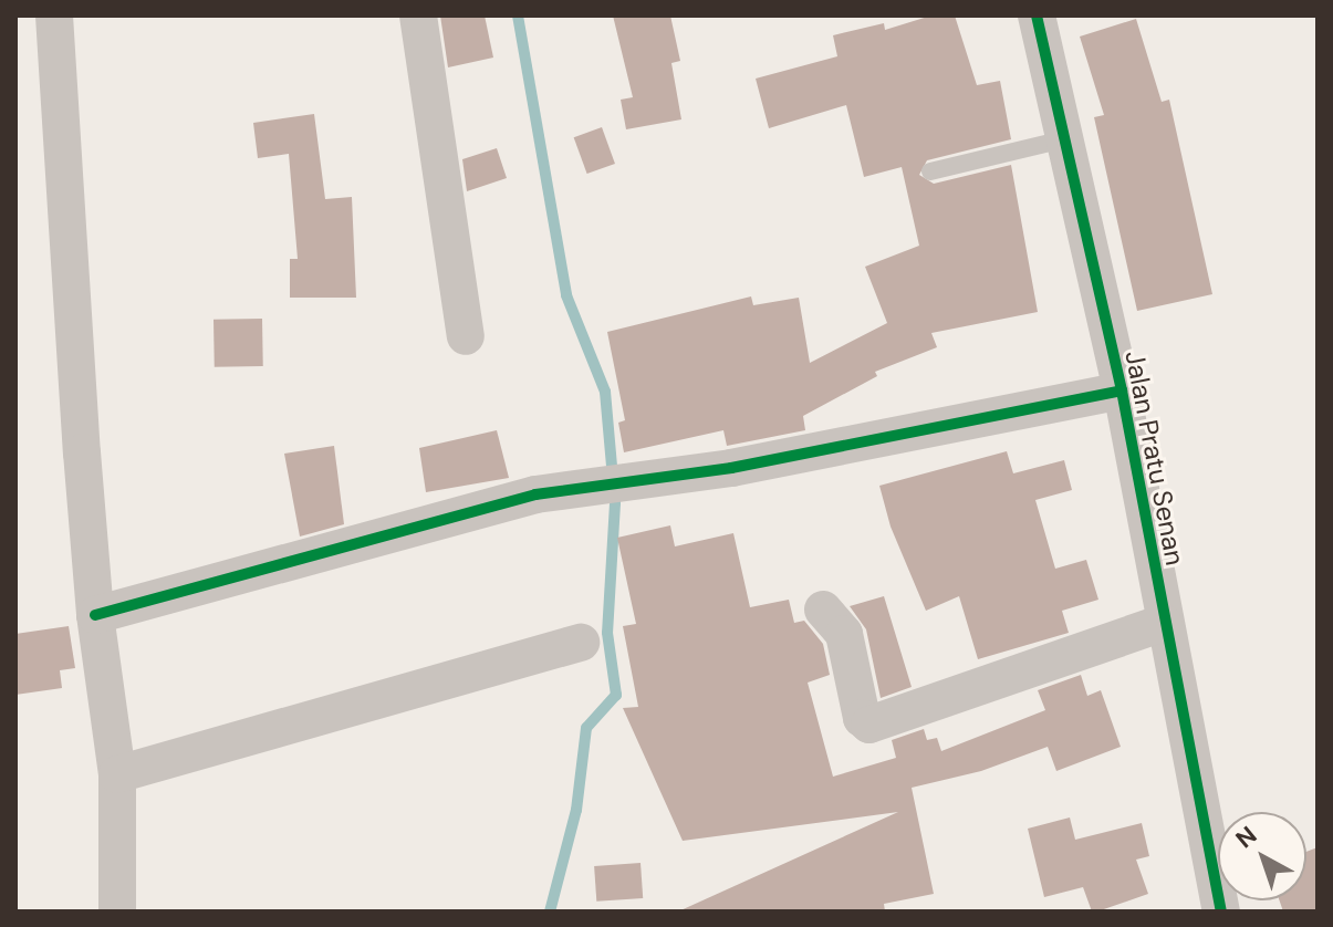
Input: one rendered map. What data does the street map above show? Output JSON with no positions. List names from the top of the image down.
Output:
{
  "streets": {
    "street": ["Jalan Pratu Senan"]
  },
  "north": "top left"
}
